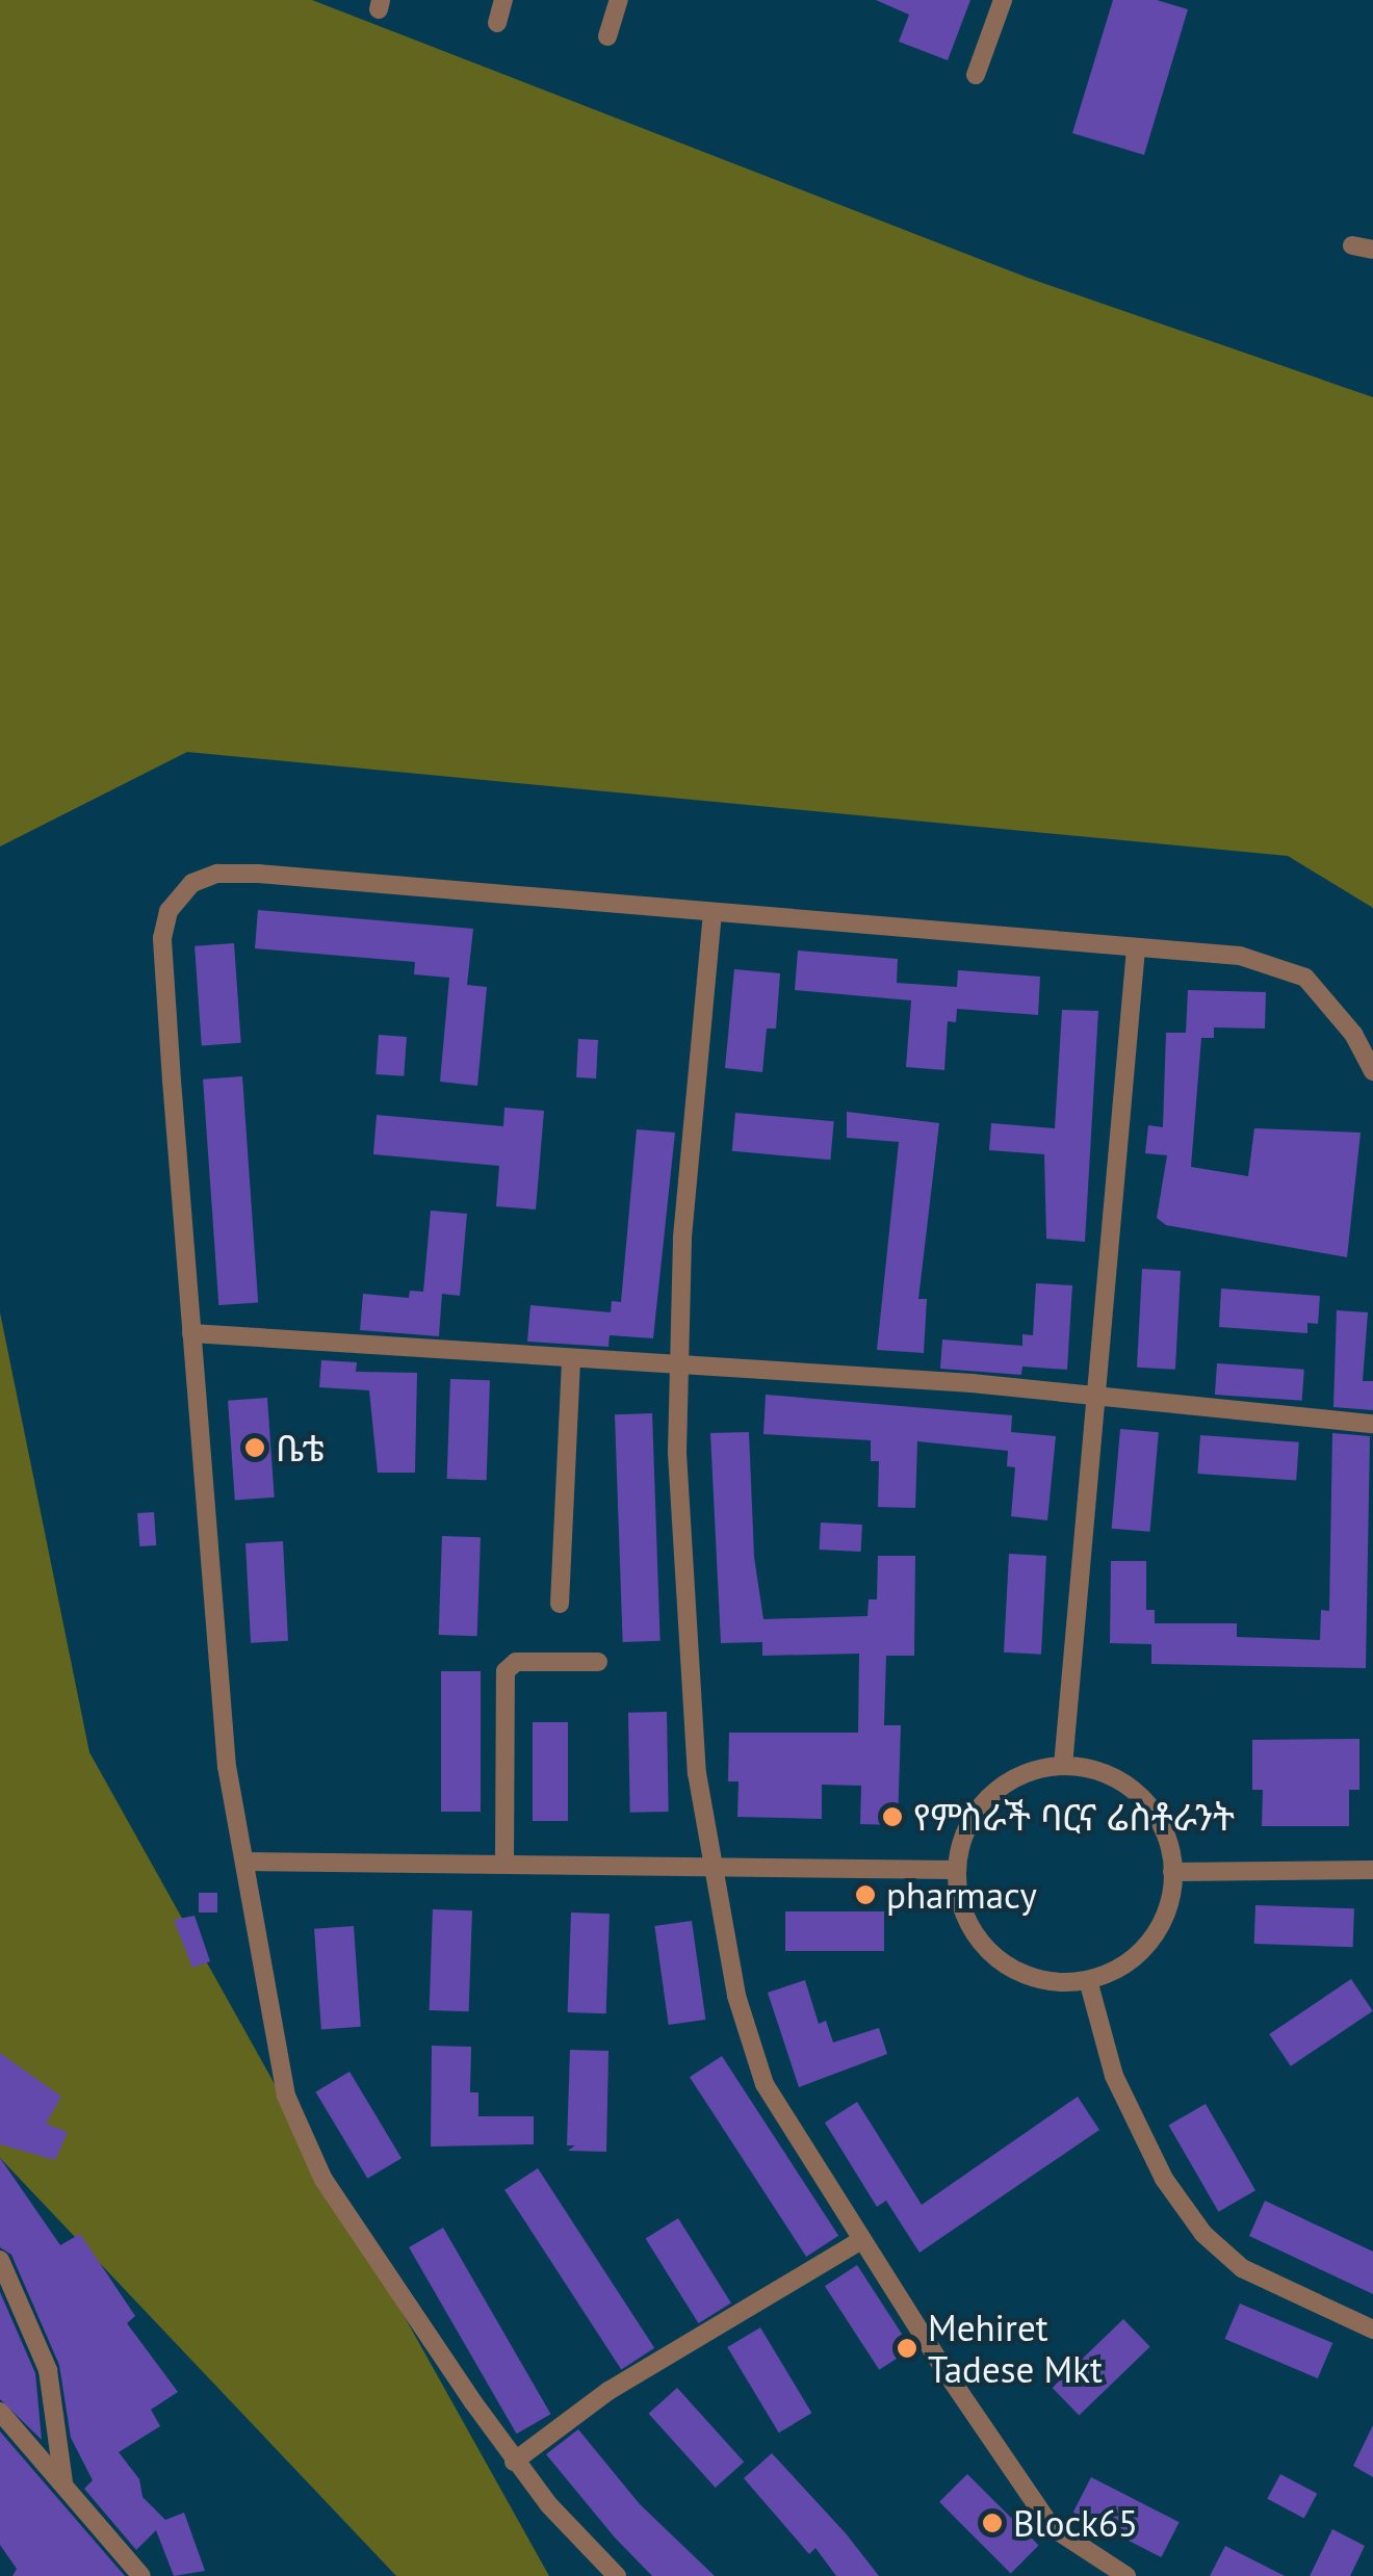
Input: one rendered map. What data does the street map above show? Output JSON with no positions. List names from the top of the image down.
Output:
{
  "places": [
    "ቤቴ",
    "የምስራች ባርና ሬስቶራንት",
    "pharmacy",
    "Mehiret Tadese Mkt",
    "Block65"
  ]
}
